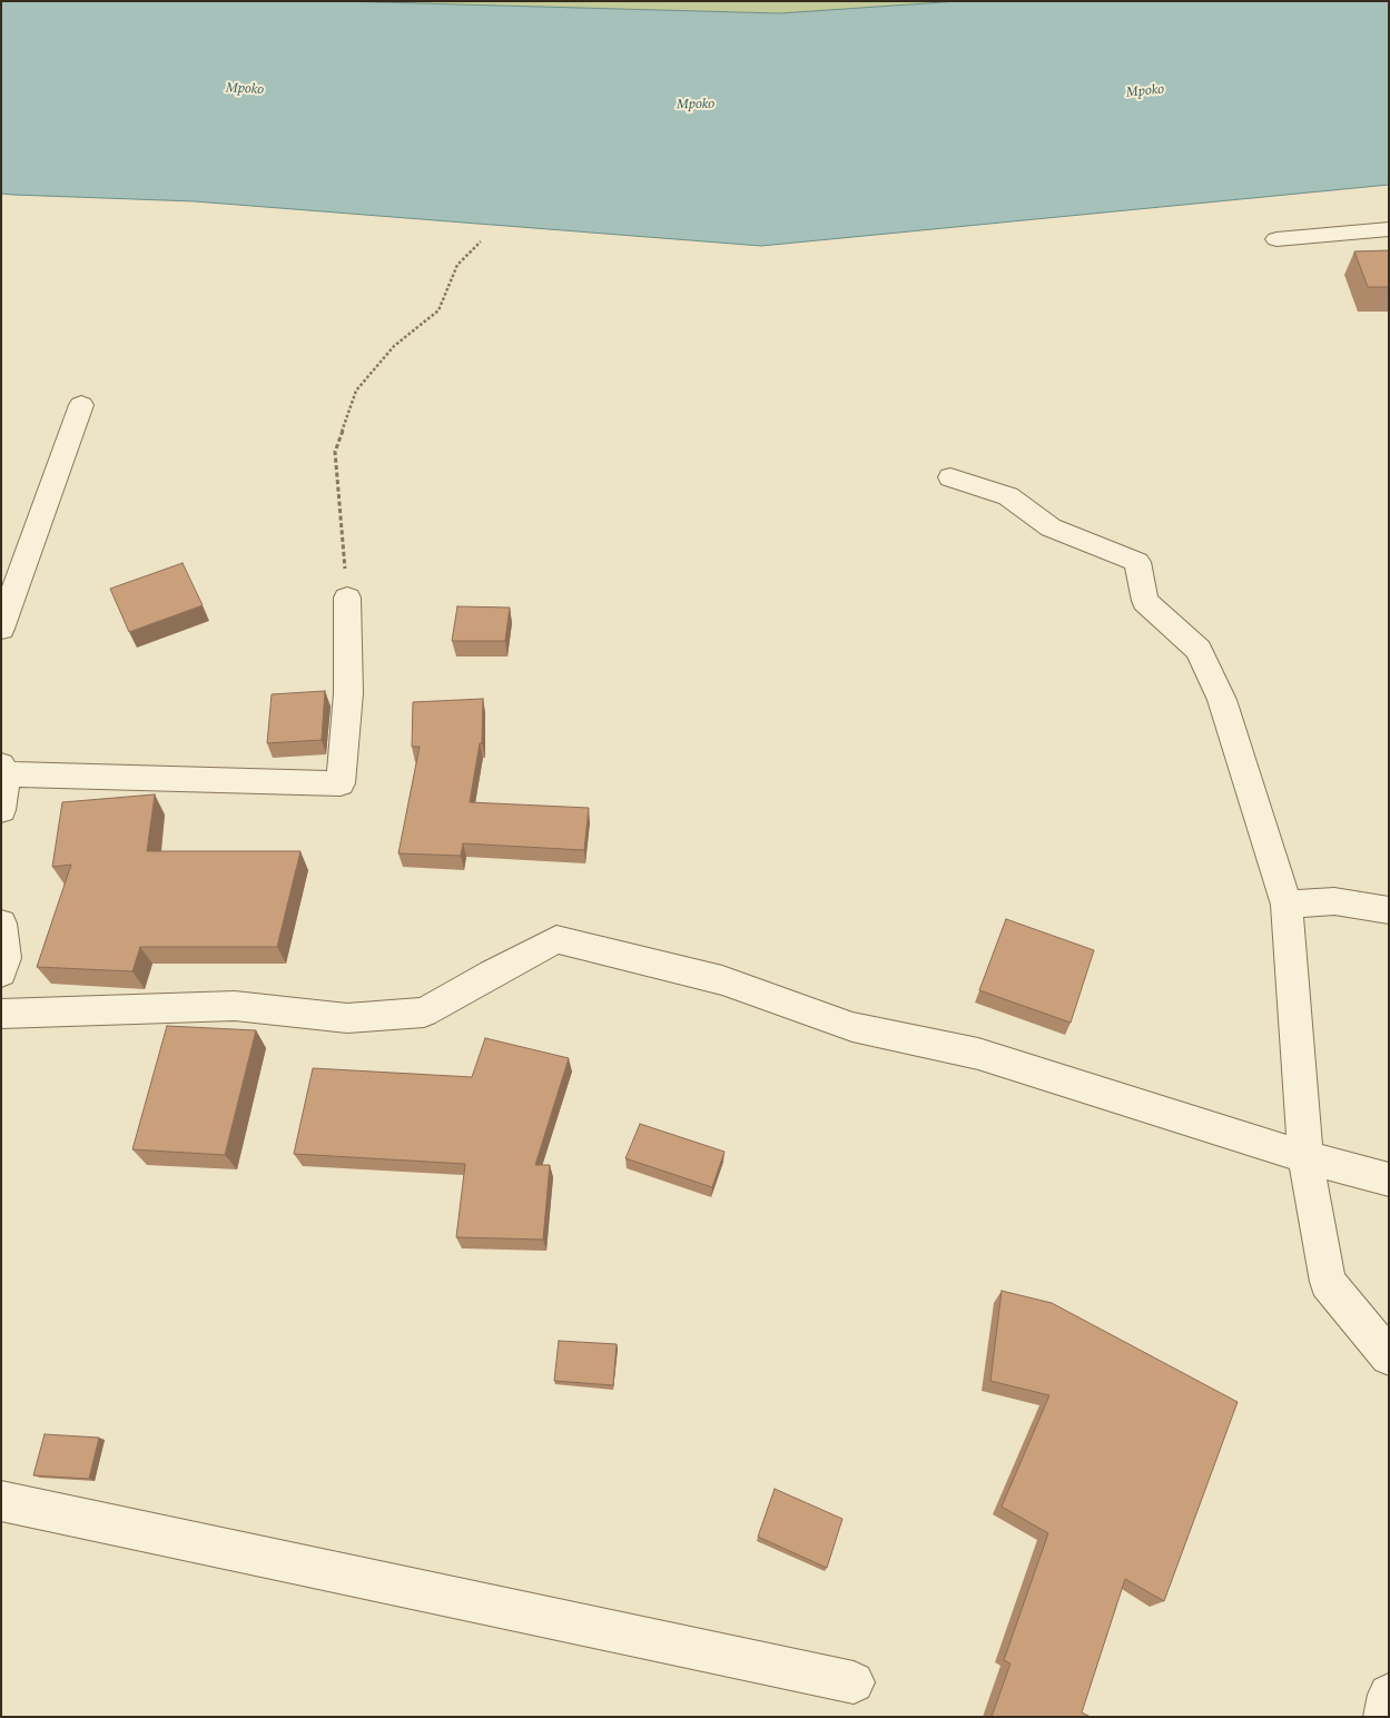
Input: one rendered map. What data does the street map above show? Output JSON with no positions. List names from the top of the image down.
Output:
{
  "water": ["Mpoko"]
}
